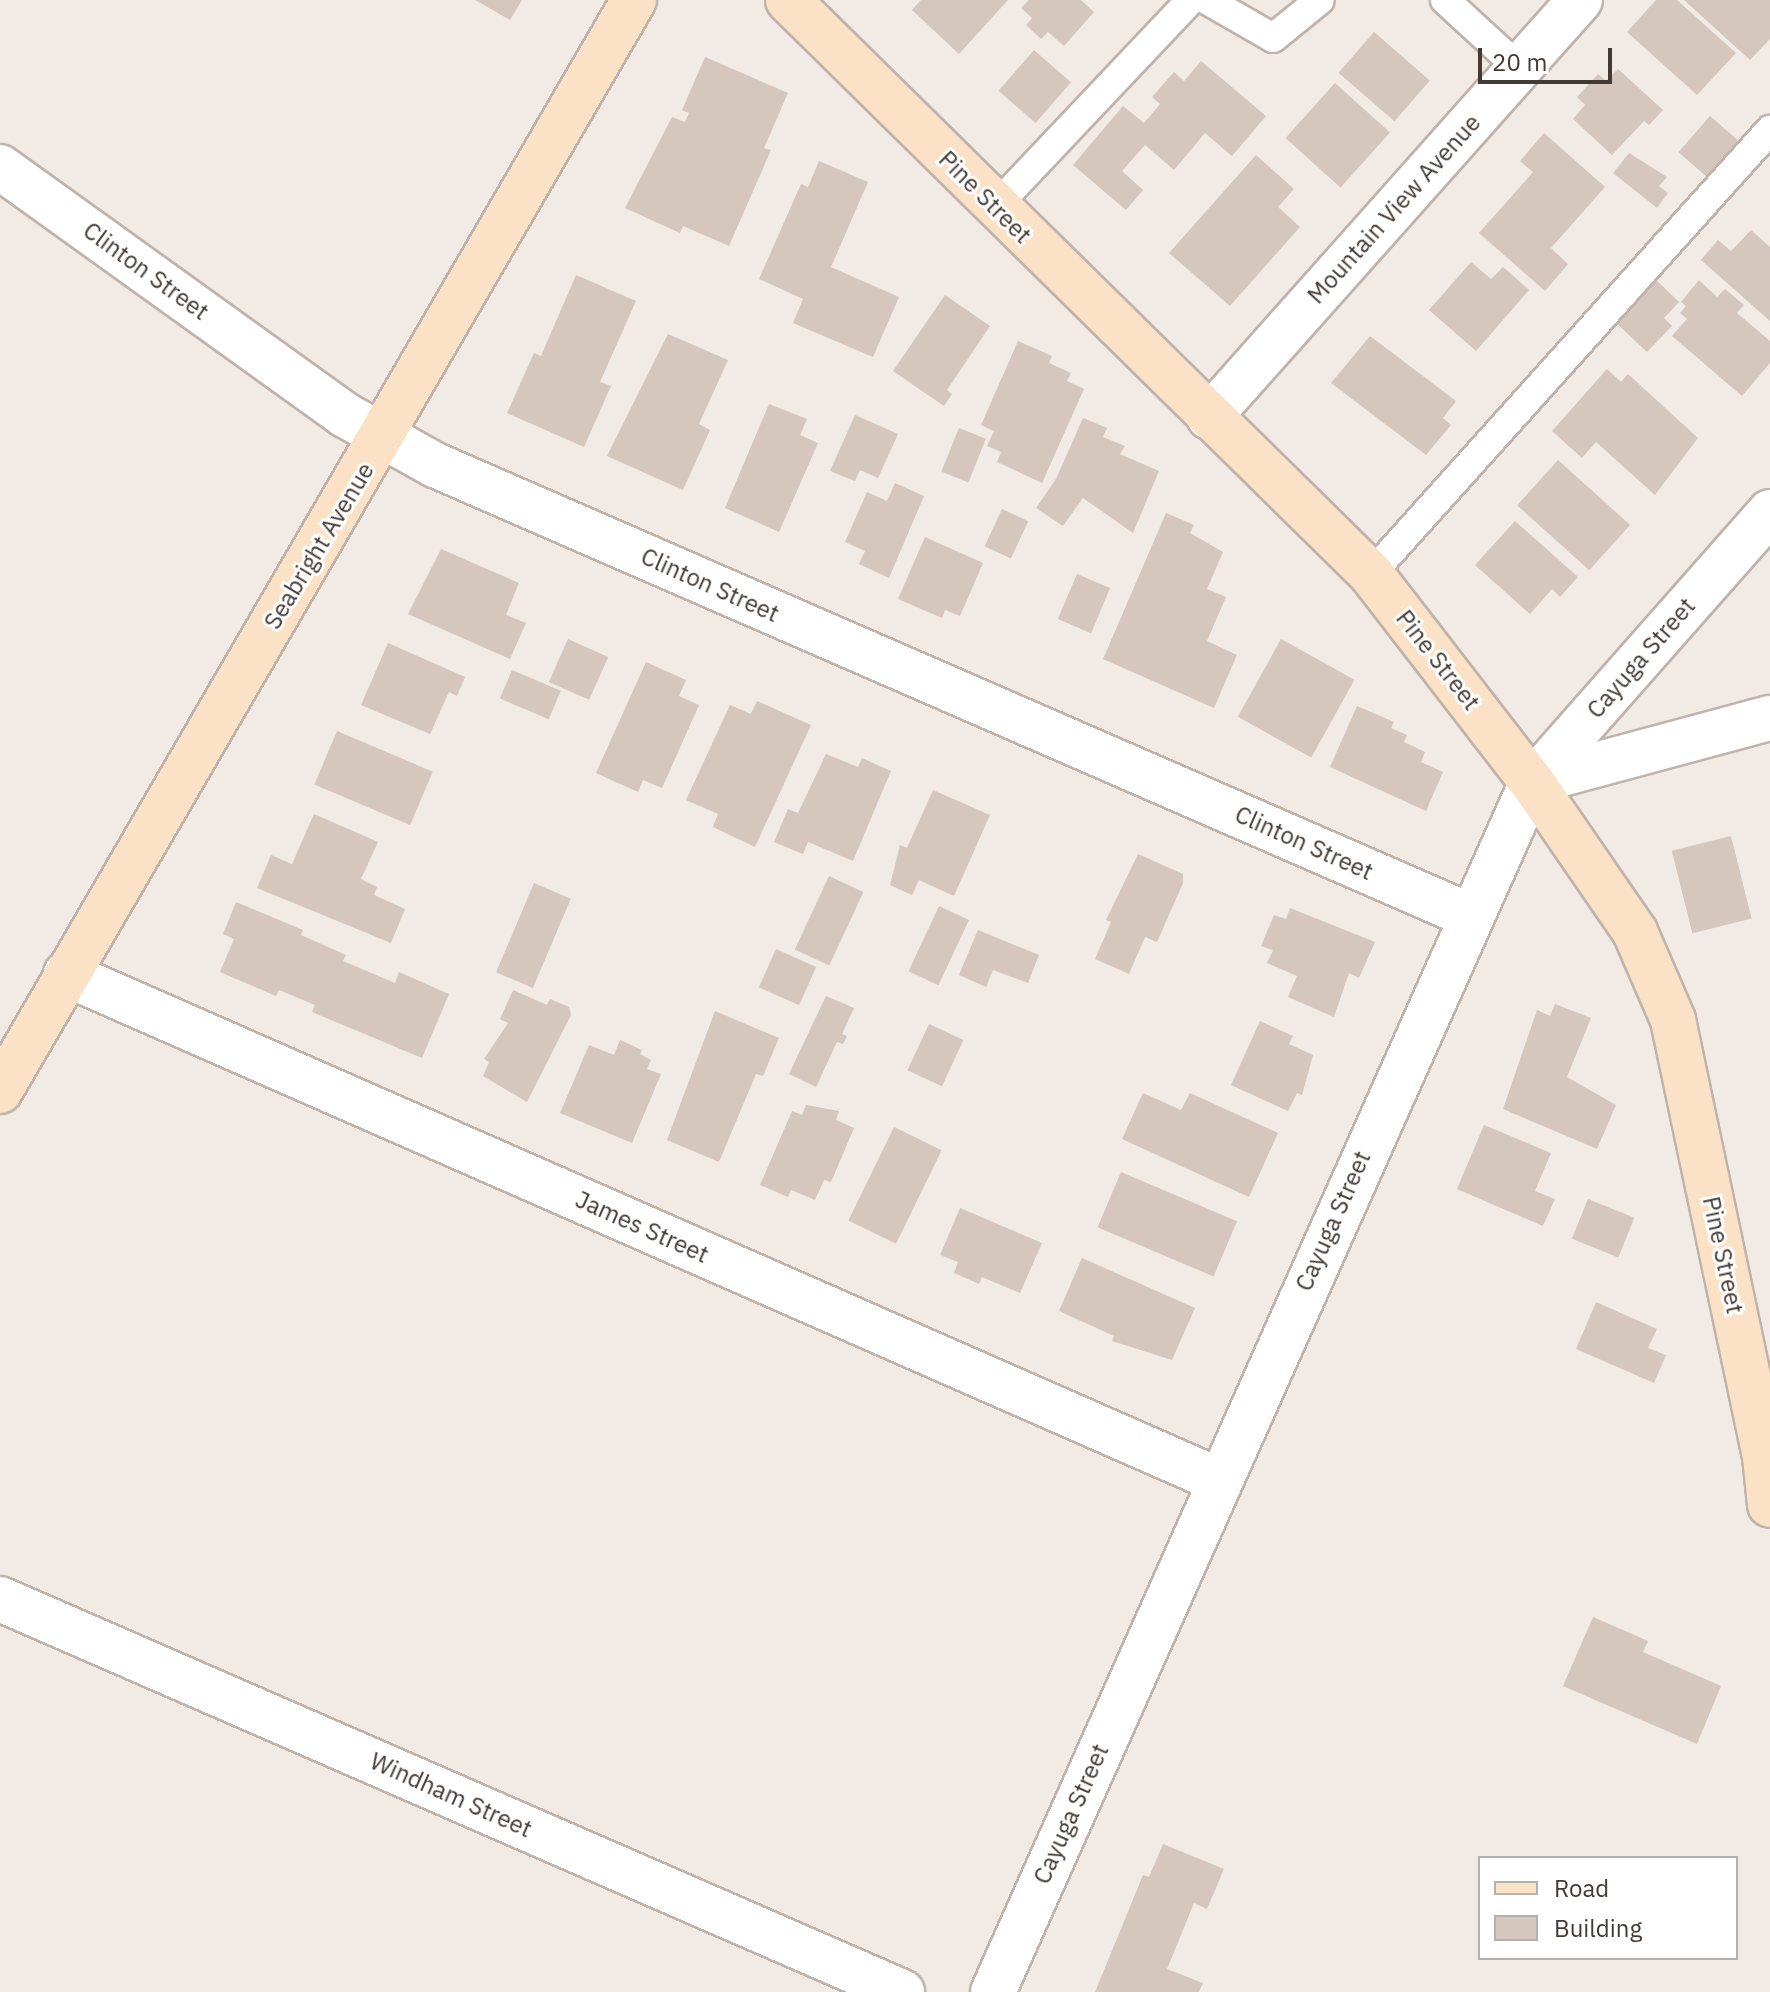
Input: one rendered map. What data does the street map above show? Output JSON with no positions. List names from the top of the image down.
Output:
{
  "streets": {
    "street": [
      "Pine Street",
      "Mountain View Avenue",
      "Clinton Street",
      "Seabright Avenue",
      "Cayuga Street",
      "James Street",
      "Windham Street"
    ]
  },
  "crossings": [
    ["Pine Street", "Mountain View Avenue"],
    ["Pine Street", "Cayuga Street"],
    ["Clinton Street", "Seabright Avenue"],
    ["Clinton Street", "Cayuga Street"],
    ["Seabright Avenue", "James Street"],
    ["Cayuga Street", "James Street"]
  ],
  "legend": ["Road", "Building"],
  "scale_bar": "20 m"
}
